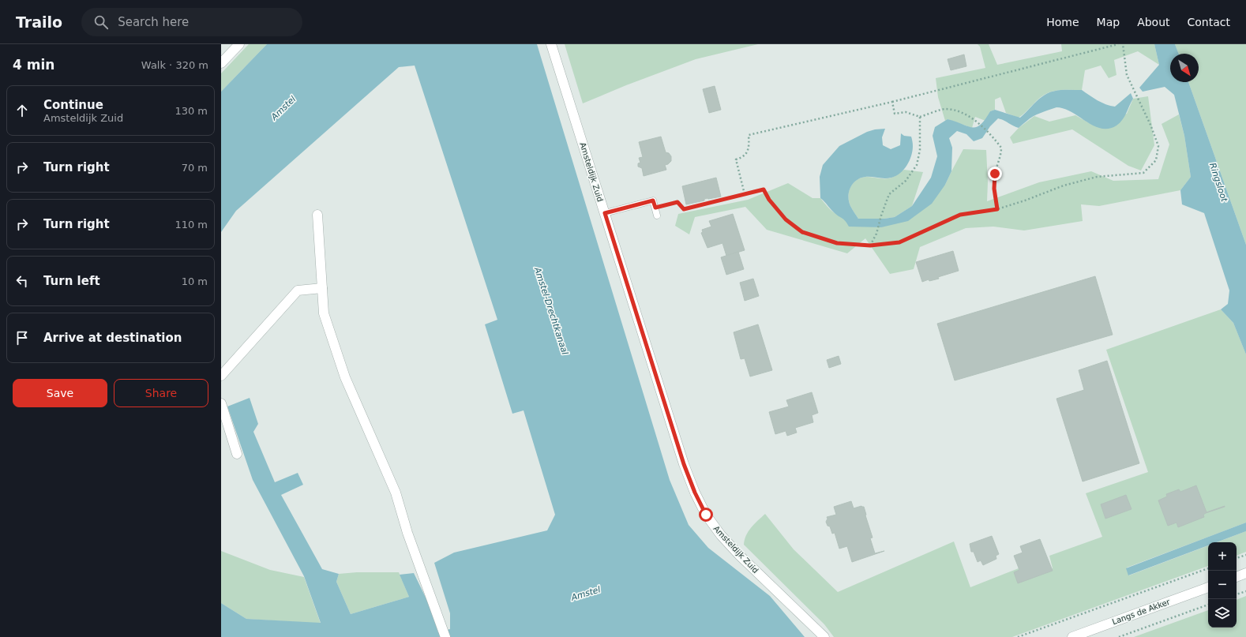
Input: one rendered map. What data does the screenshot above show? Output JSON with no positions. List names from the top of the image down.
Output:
{
  "streets": {
    "street": ["Amsteldijk Zuid", "Langs de Akker"]
  },
  "water": ["Amstel", "Ringsloot", "Amstel-Drechtkanaal"],
  "north": "bottom right",
  "page": {
    "header": "Trailo",
    "search": "Search here",
    "nav": [
      "Home",
      "Map",
      "About",
      "Contact"
    ],
    "heading": ["4 min", "Walk · 320 m"],
    "list": [
      ["Continue", "Amsteldijk Zuid", "130 m"],
      ["Turn right", "70 m"],
      ["Turn right", "110 m"],
      ["Turn left", "10 m"],
      "Arrive at destination"
    ],
    "buttons": ["Save", "Share"],
    "map_buttons": ["+", "−"]
  }
}
